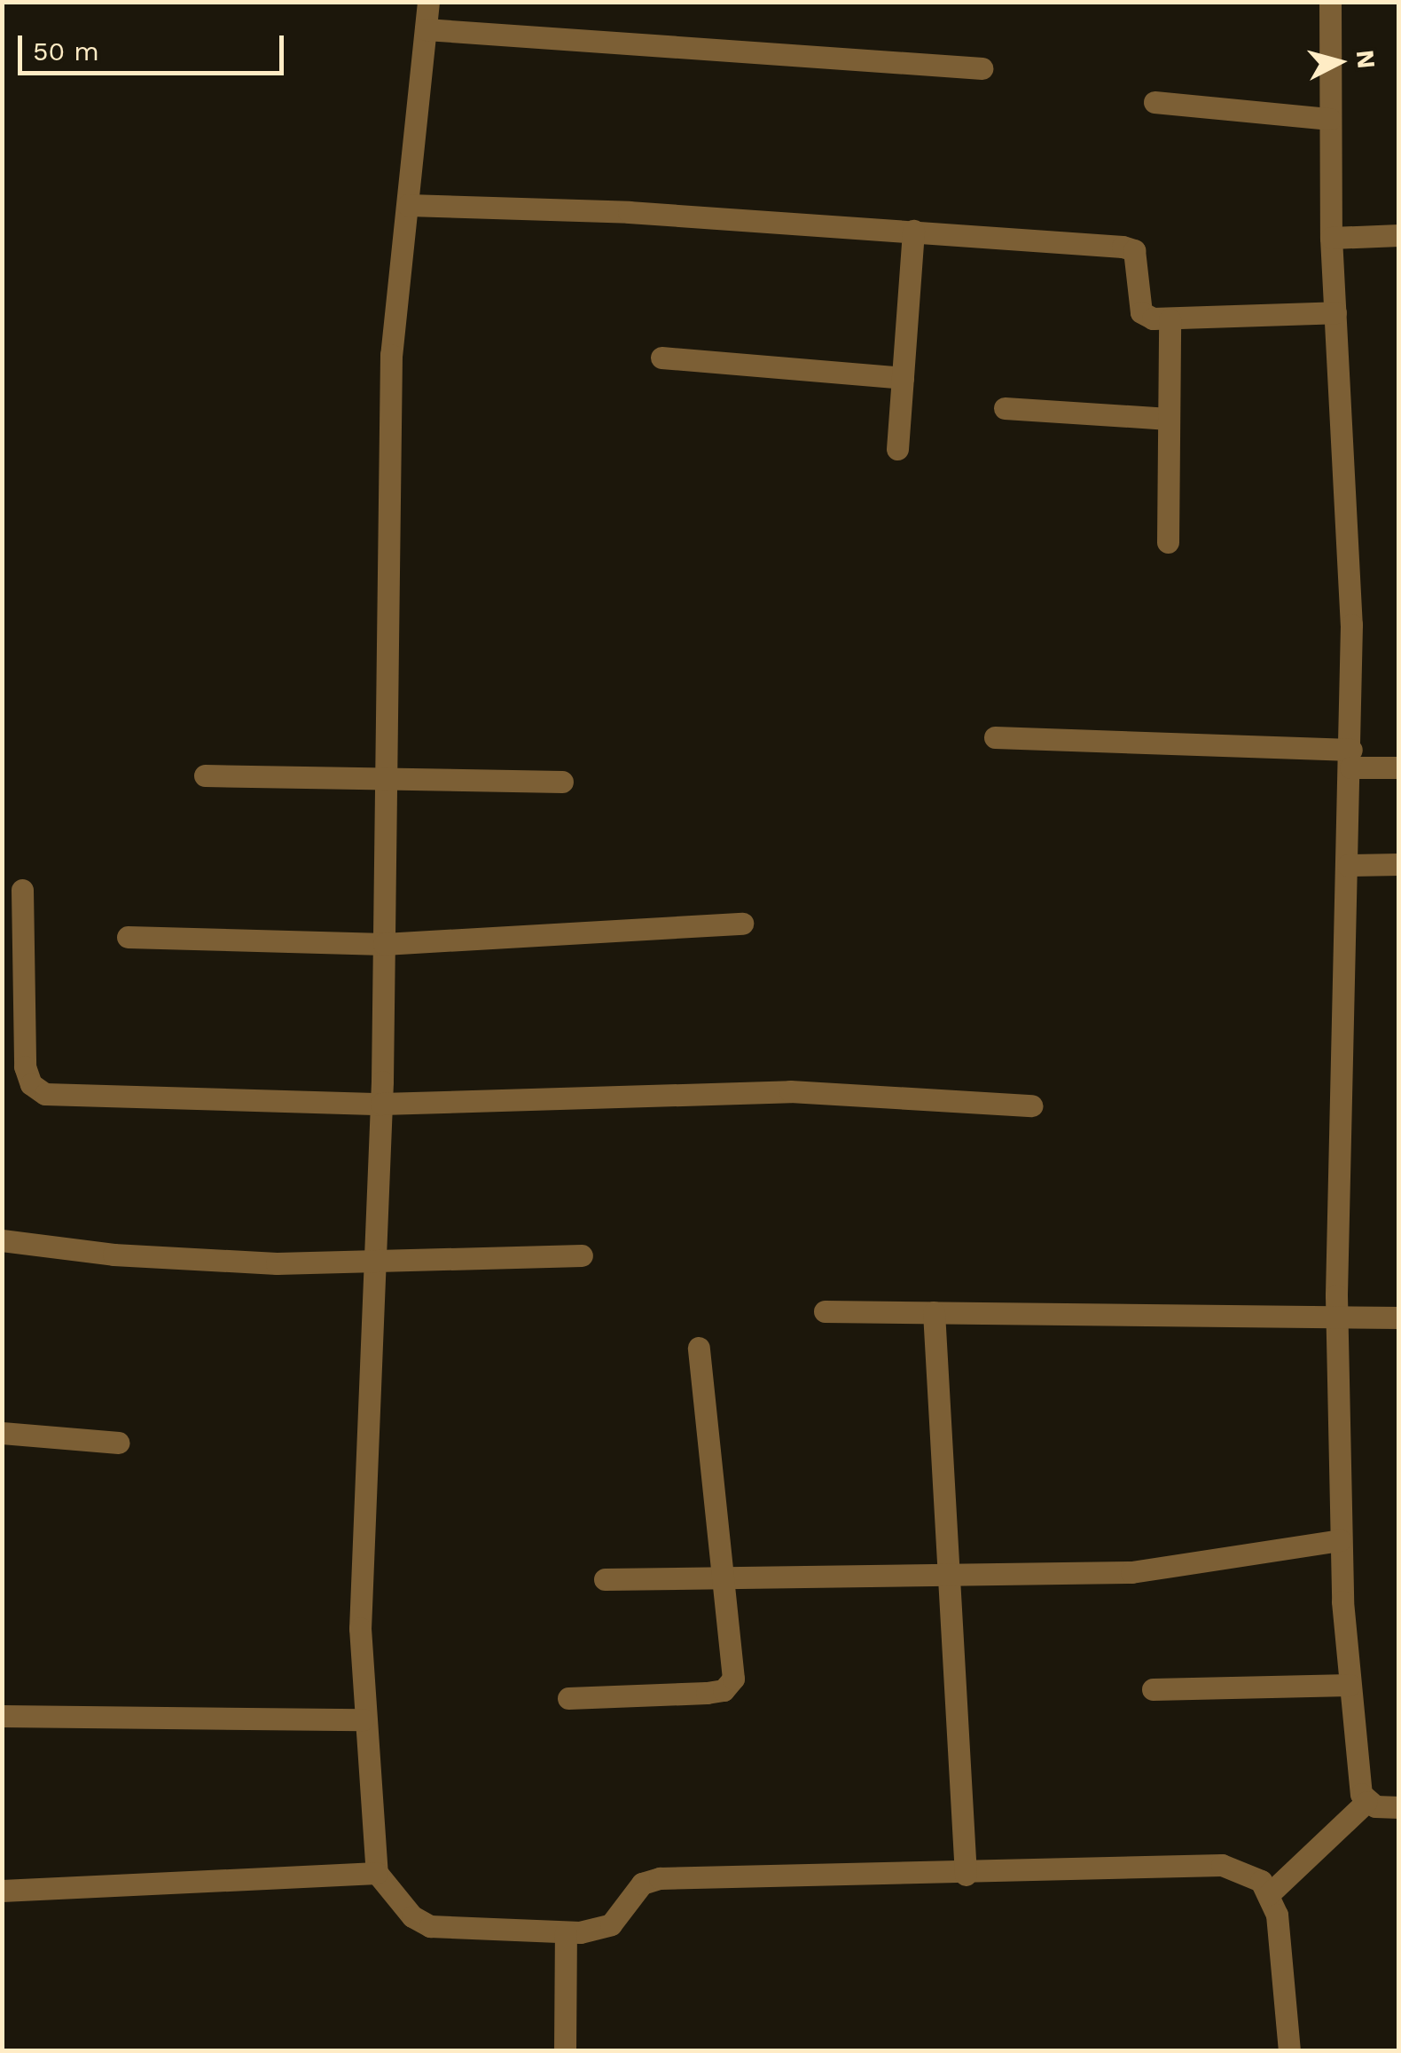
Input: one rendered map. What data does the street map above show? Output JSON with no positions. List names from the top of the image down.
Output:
{
  "scale_bar": "50 m",
  "north": "right"
}
